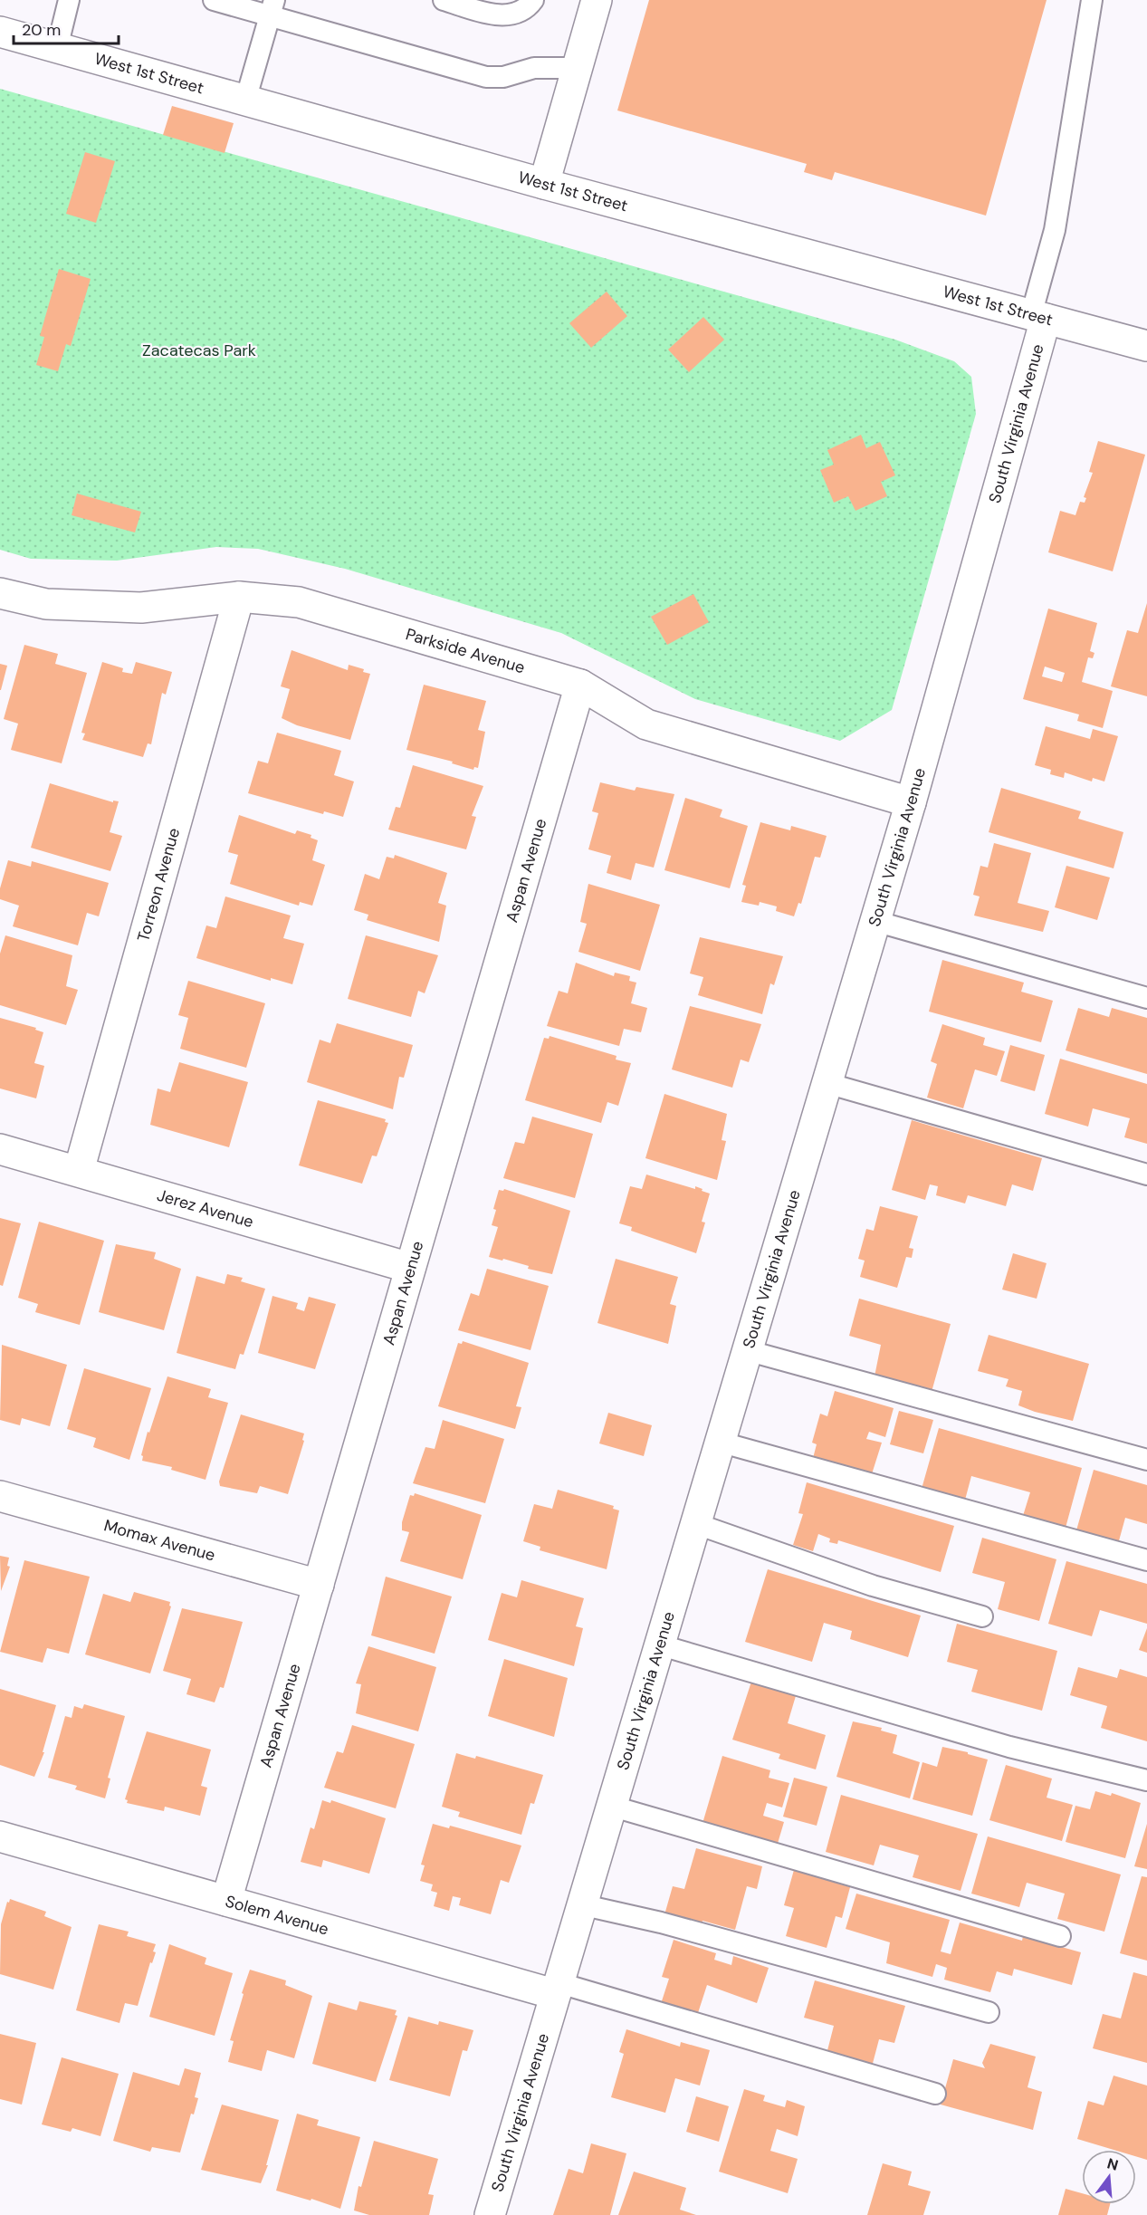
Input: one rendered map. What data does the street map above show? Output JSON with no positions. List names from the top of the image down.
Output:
{
  "streets": {
    "street": [
      "West 1st Street",
      "South Virginia Avenue",
      "Parkside Avenue",
      "Aspan Avenue",
      "Torreon Avenue",
      "Jerez Avenue",
      "Momax Avenue",
      "Solem Avenue"
    ]
  },
  "crossings": [
    ["West 1st Street", "South Virginia Avenue"],
    ["South Virginia Avenue", "Parkside Avenue"],
    ["South Virginia Avenue", "Solem Avenue"],
    ["Parkside Avenue", "Aspan Avenue"],
    ["Parkside Avenue", "Torreon Avenue"],
    ["Aspan Avenue", "Jerez Avenue"],
    ["Aspan Avenue", "Momax Avenue"],
    ["Aspan Avenue", "Solem Avenue"],
    ["Torreon Avenue", "Jerez Avenue"]
  ],
  "parks": ["Zacatecas Park"],
  "scale_bar": "20 m",
  "north": "top"
}
